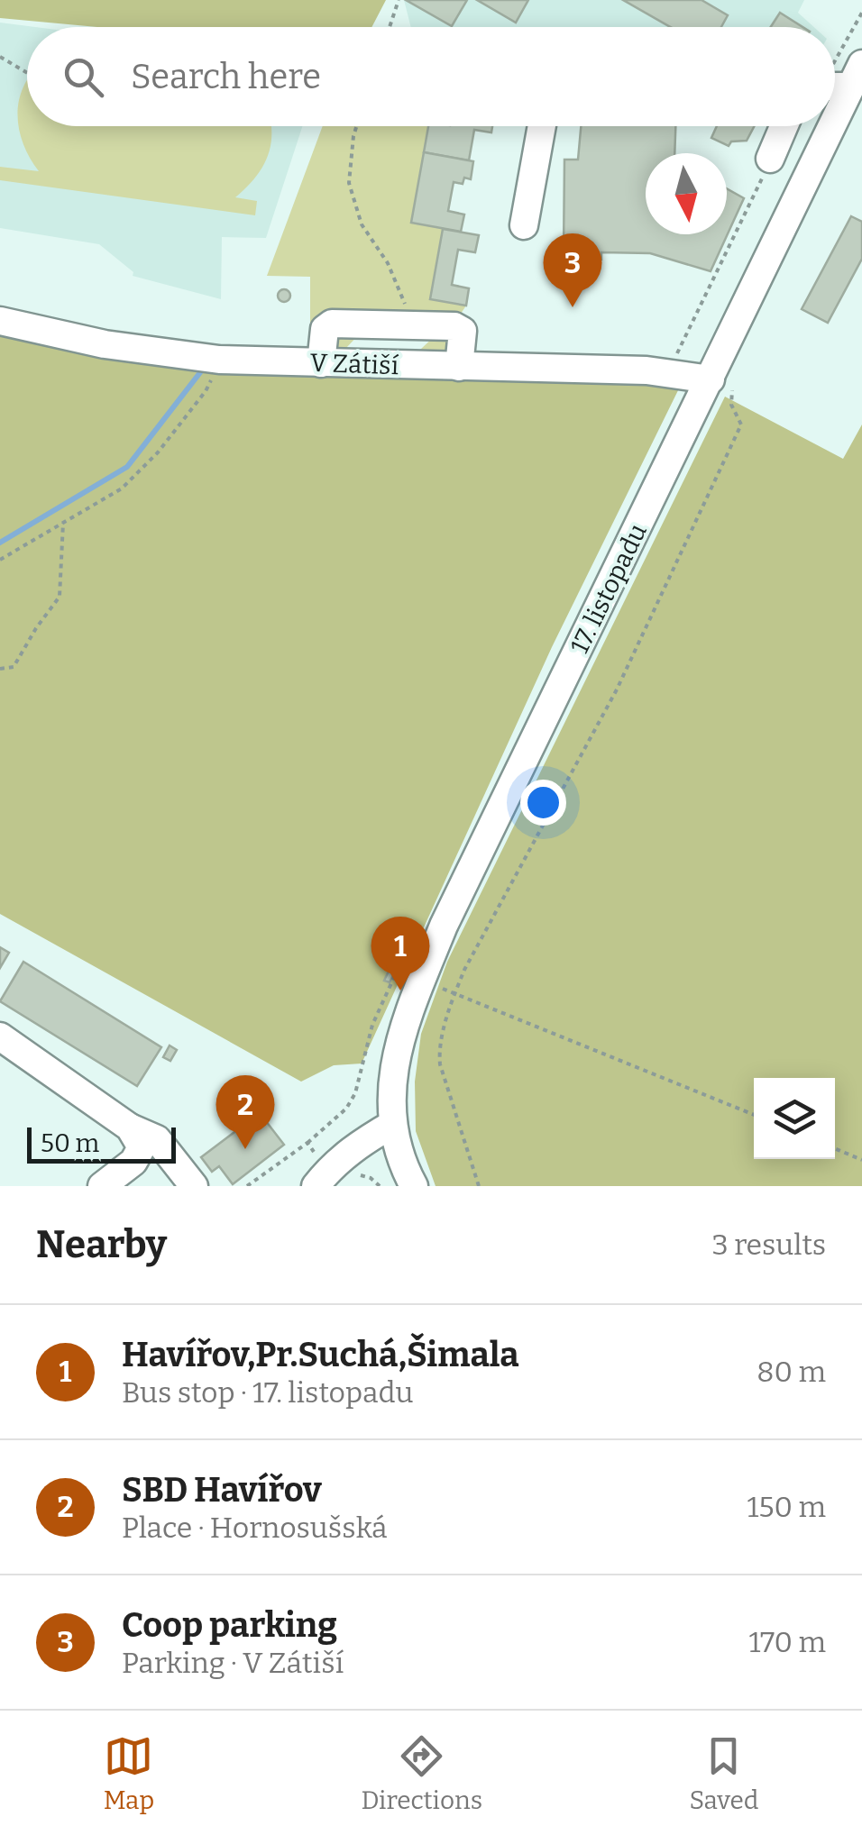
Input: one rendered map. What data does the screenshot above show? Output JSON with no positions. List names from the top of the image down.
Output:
{
  "streets": {
    "street": ["V Zátiší", "17. listopadu"]
  },
  "crossings": [
    ["V Zátiší", "17. listopadu"]
  ],
  "scale_bar": "50 m",
  "north": "bottom",
  "page": {
    "search": "Search here",
    "pins": ["3", "1", "2"],
    "scale": "50 m",
    "heading": ["Nearby", "3 results"],
    "list": [
      {
        "mark": "1",
        "name": "Havířov,Pr.Suchá,Šimala",
        "note": "Bus stop · 17. listopadu",
        "value": "80 m"
      },
      {
        "mark": "2",
        "name": "SBD Havířov",
        "note": "Place · Hornosušská",
        "value": "150 m"
      },
      {
        "mark": "3",
        "name": "Coop parking",
        "note": "Parking · V Zátiší",
        "value": "170 m"
      }
    ],
    "nav": ["Map", "Directions", "Saved"]
  }
}
